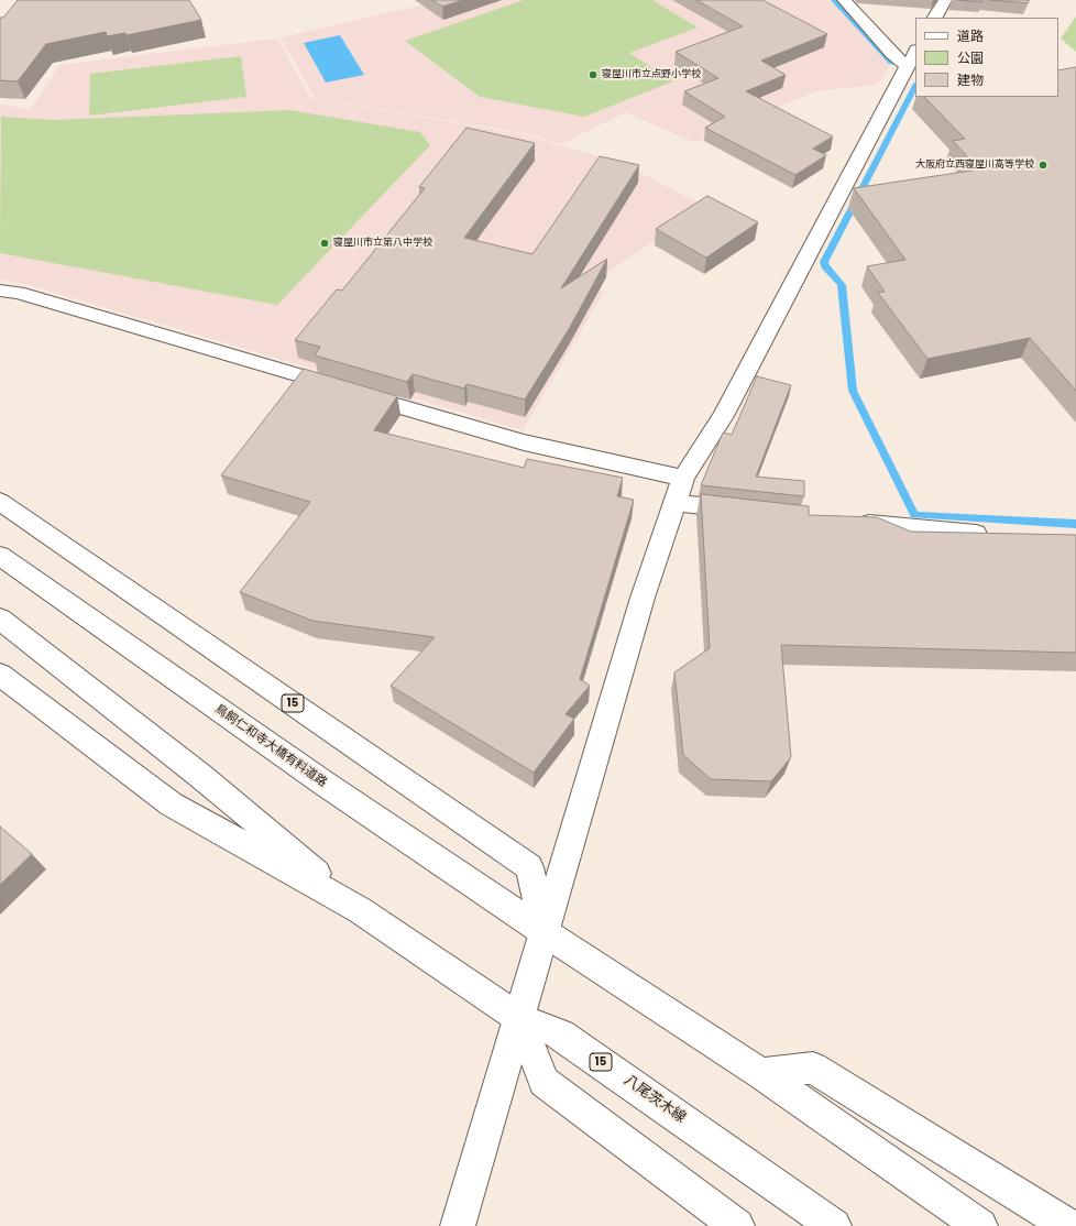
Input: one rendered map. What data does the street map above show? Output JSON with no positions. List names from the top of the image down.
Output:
{
  "streets": {
    "main road": ["15", "鳥飼仁和寺大橋有料道路", "八尾茨木線"]
  },
  "crossings": [
    ["15", "鳥飼仁和寺大橋有料道路"],
    ["15", "八尾茨木線"]
  ],
  "places": ["寝屋川市立点野小学校", "大阪府立西寝屋川高等学校", "寝屋川市立第八中学校"],
  "legend": ["道路", "公園", "建物"]
}
